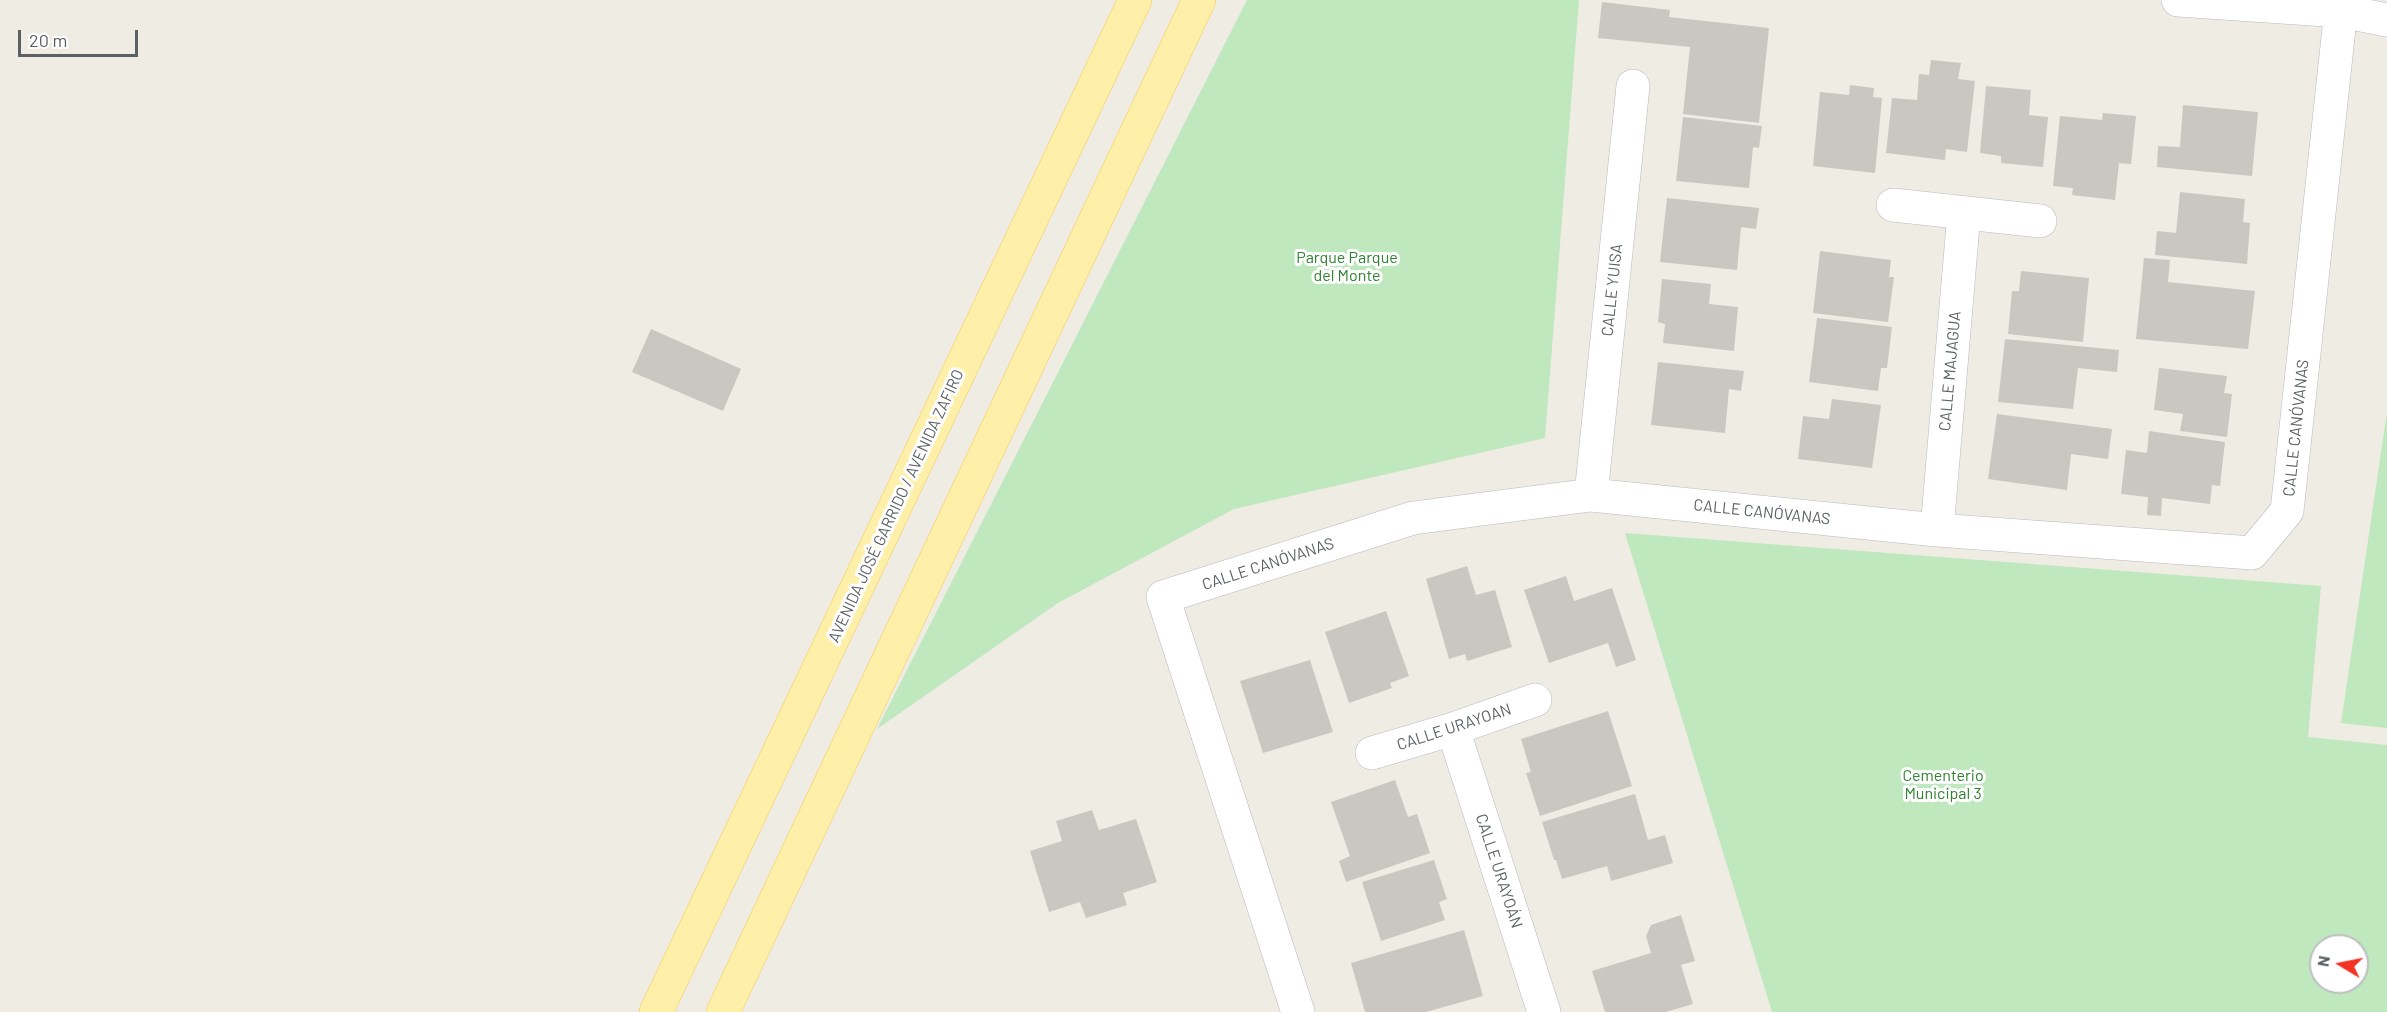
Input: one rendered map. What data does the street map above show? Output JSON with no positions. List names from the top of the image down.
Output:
{
  "streets": {
    "main road": ["AVENIDA JOSÉ GARRIDO / AVENIDA ZAFIRO"],
    "street": [
      "CALLE YUISA",
      "CALLE MAJAGUA",
      "CALLE CANÓVANAS",
      "CALLE URAYOAN",
      "CALLE URAYOÁN"
    ]
  },
  "crossings": [
    ["CALLE YUISA", "CALLE CANÓVANAS"],
    ["CALLE MAJAGUA", "CALLE CANÓVANAS"],
    ["CALLE URAYOAN", "CALLE URAYOÁN"]
  ],
  "parks": ["Parque Parque del Monte", "Cementerio Municipal 3"],
  "scale_bar": "20 m",
  "north": "left"
}
